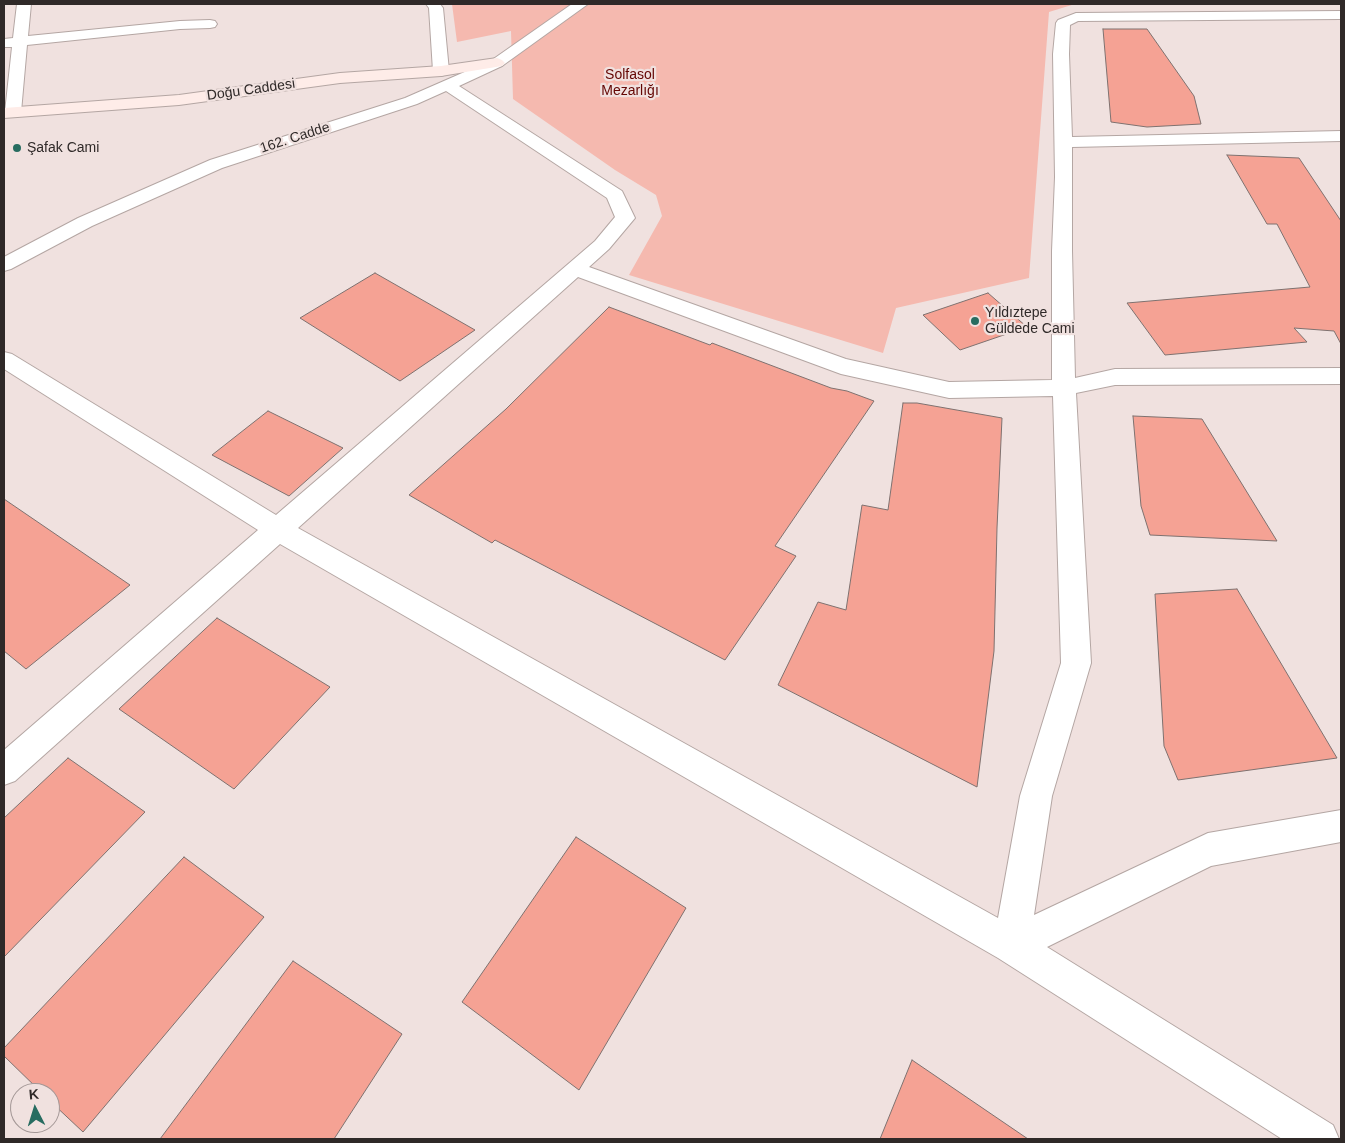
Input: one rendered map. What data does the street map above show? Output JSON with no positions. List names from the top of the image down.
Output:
{
  "streets": {
    "street": ["Doğu Caddesi", "162. Cadde"]
  },
  "crossings": [
    ["Doğu Caddesi", "162. Cadde"]
  ],
  "parks": ["Solfasol Mezarlığı"],
  "places": ["Şafak Cami", "Yıldıztepe Güldede Cami"],
  "north": "top"
}
